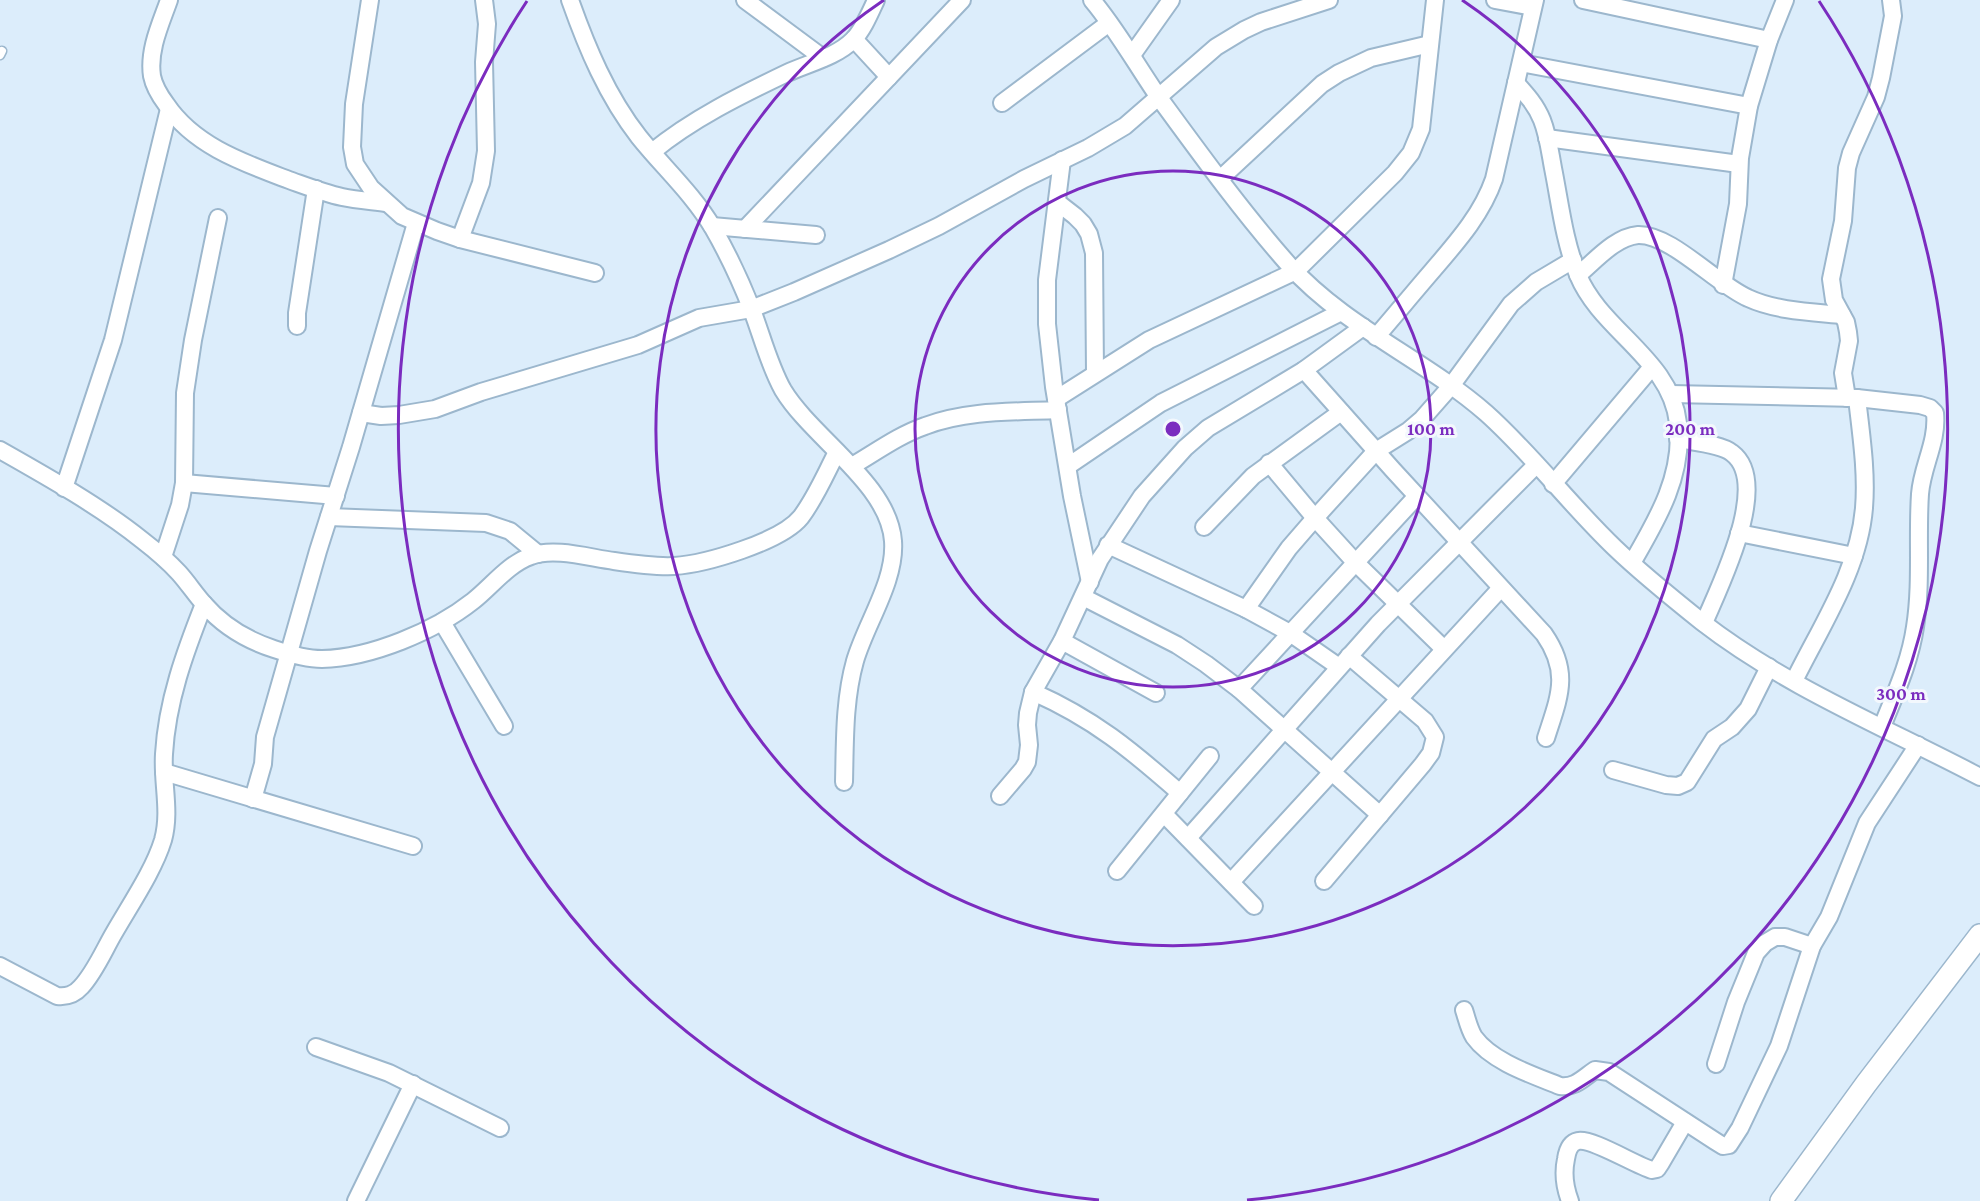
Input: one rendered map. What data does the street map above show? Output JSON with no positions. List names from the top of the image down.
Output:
{
  "rings": ["100 m", "200 m", "300 m"]
}
